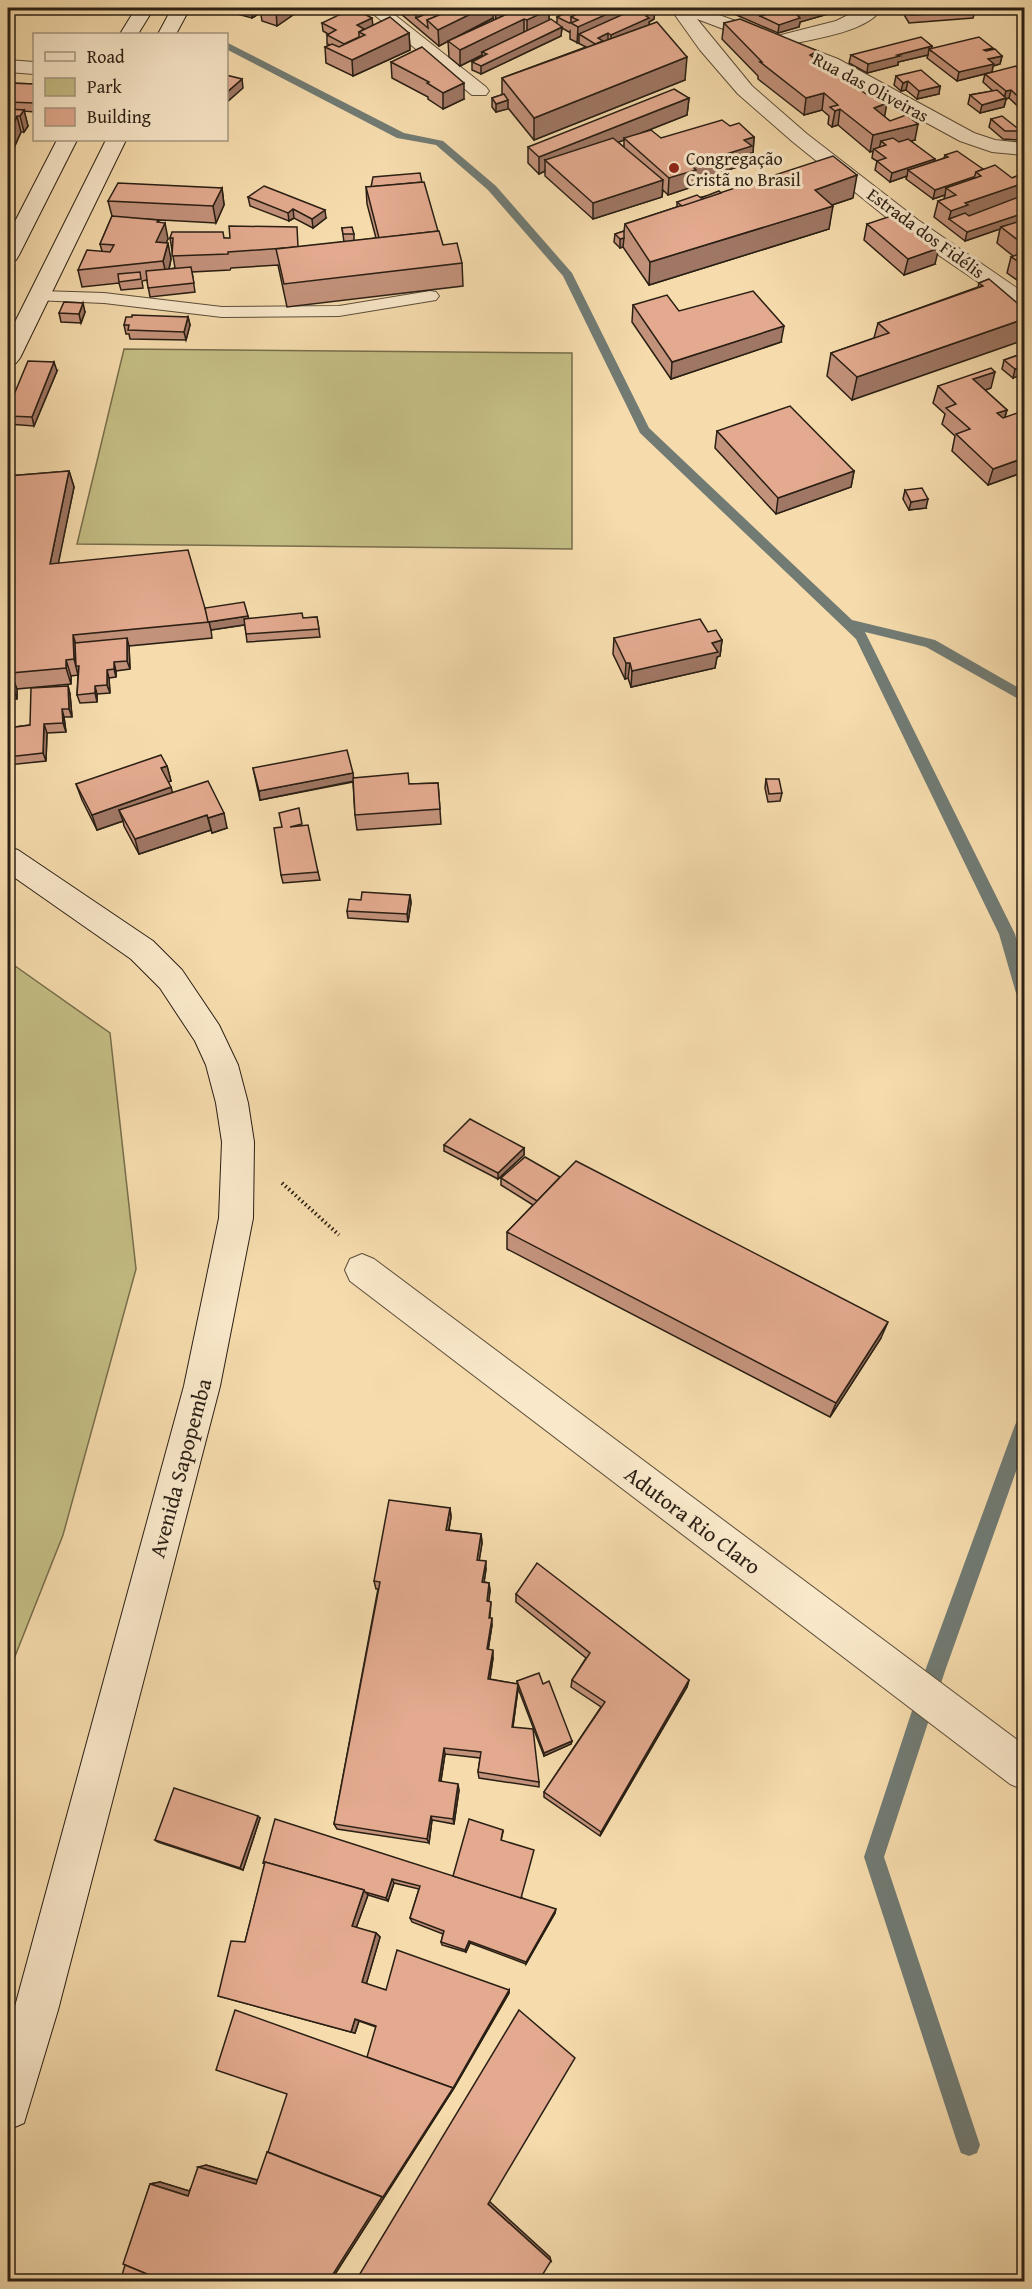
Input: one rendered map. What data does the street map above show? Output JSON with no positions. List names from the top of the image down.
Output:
{
  "streets": {
    "street": [
      "Rua das Oliveiras",
      "Estrada dos Fidélis",
      "Avenida Sapopemba",
      "Adutora Rio Claro"
    ]
  },
  "places": ["Congregação Cristã no Brasil"],
  "legend": ["Road", "Park", "Building"]
}
